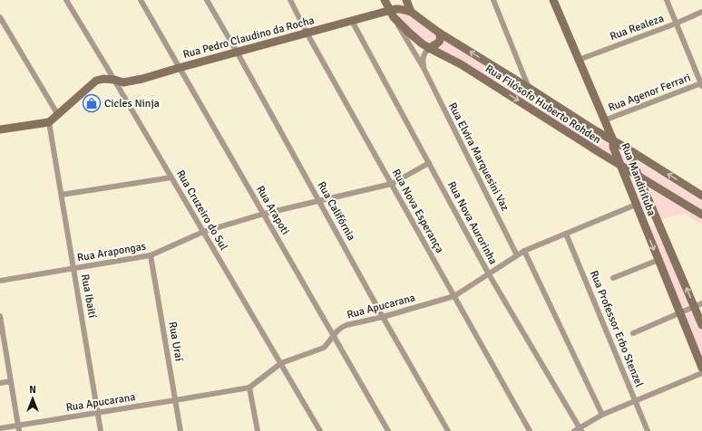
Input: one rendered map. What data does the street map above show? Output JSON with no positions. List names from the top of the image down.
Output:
{
  "streets": {
    "street": [
      "Rua Realeza",
      "Rua Pedro Claudino da Rocha",
      "Rua Agenor Ferrari",
      "Rua Filósofo Huberto Rohden",
      "Rua Elvira Marquesini Vaz",
      "Rua Mandirituba",
      "Rua Cruzeiro do Sul",
      "Rua Arapoti",
      "Rua Califórnia",
      "Rua Nova Esperança",
      "Rua Nova Aurorinha",
      "Rua Arapongas",
      "Rua Ibaití",
      "Rua Apucarana",
      "Rua Professor Erbo Stenzel",
      "Rua Uraí"
    ]
  },
  "crossings": [
    ["Rua Realeza", "Rua Mandirituba"],
    ["Rua Pedro Claudino da Rocha", "Rua Filósofo Huberto Rohden"],
    ["Rua Pedro Claudino da Rocha", "Rua Elvira Marquesini Vaz"],
    ["Rua Pedro Claudino da Rocha", "Rua Cruzeiro do Sul"],
    ["Rua Pedro Claudino da Rocha", "Rua Arapoti"],
    ["Rua Pedro Claudino da Rocha", "Rua Califórnia"],
    ["Rua Pedro Claudino da Rocha", "Rua Nova Esperança"],
    ["Rua Pedro Claudino da Rocha", "Rua Nova Aurorinha"],
    ["Rua Pedro Claudino da Rocha", "Rua Ibaití"],
    ["Rua Agenor Ferrari", "Rua Mandirituba"],
    ["Rua Filósofo Huberto Rohden", "Rua Elvira Marquesini Vaz"],
    ["Rua Filósofo Huberto Rohden", "Rua Mandirituba"],
    ["Rua Elvira Marquesini Vaz", "Rua Apucarana"],
    ["Rua Mandirituba", "Rua Apucarana"],
    ["Rua Cruzeiro do Sul", "Rua Arapongas"],
    ["Rua Cruzeiro do Sul", "Rua Apucarana"],
    ["Rua Arapoti", "Rua Arapongas"],
    ["Rua Arapoti", "Rua Apucarana"],
    ["Rua Califórnia", "Rua Arapongas"],
    ["Rua Califórnia", "Rua Apucarana"],
    ["Rua Nova Esperança", "Rua Arapongas"],
    ["Rua Nova Esperança", "Rua Apucarana"],
    ["Rua Nova Aurorinha", "Rua Arapongas"],
    ["Rua Nova Aurorinha", "Rua Apucarana"],
    ["Rua Arapongas", "Rua Ibaití"],
    ["Rua Arapongas", "Rua Uraí"],
    ["Rua Ibaití", "Rua Apucarana"],
    ["Rua Apucarana", "Rua Professor Erbo Stenzel"],
    ["Rua Apucarana", "Rua Uraí"]
  ],
  "places": {
    "shop": ["Cicles Ninja"]
  },
  "north": "top"
}
